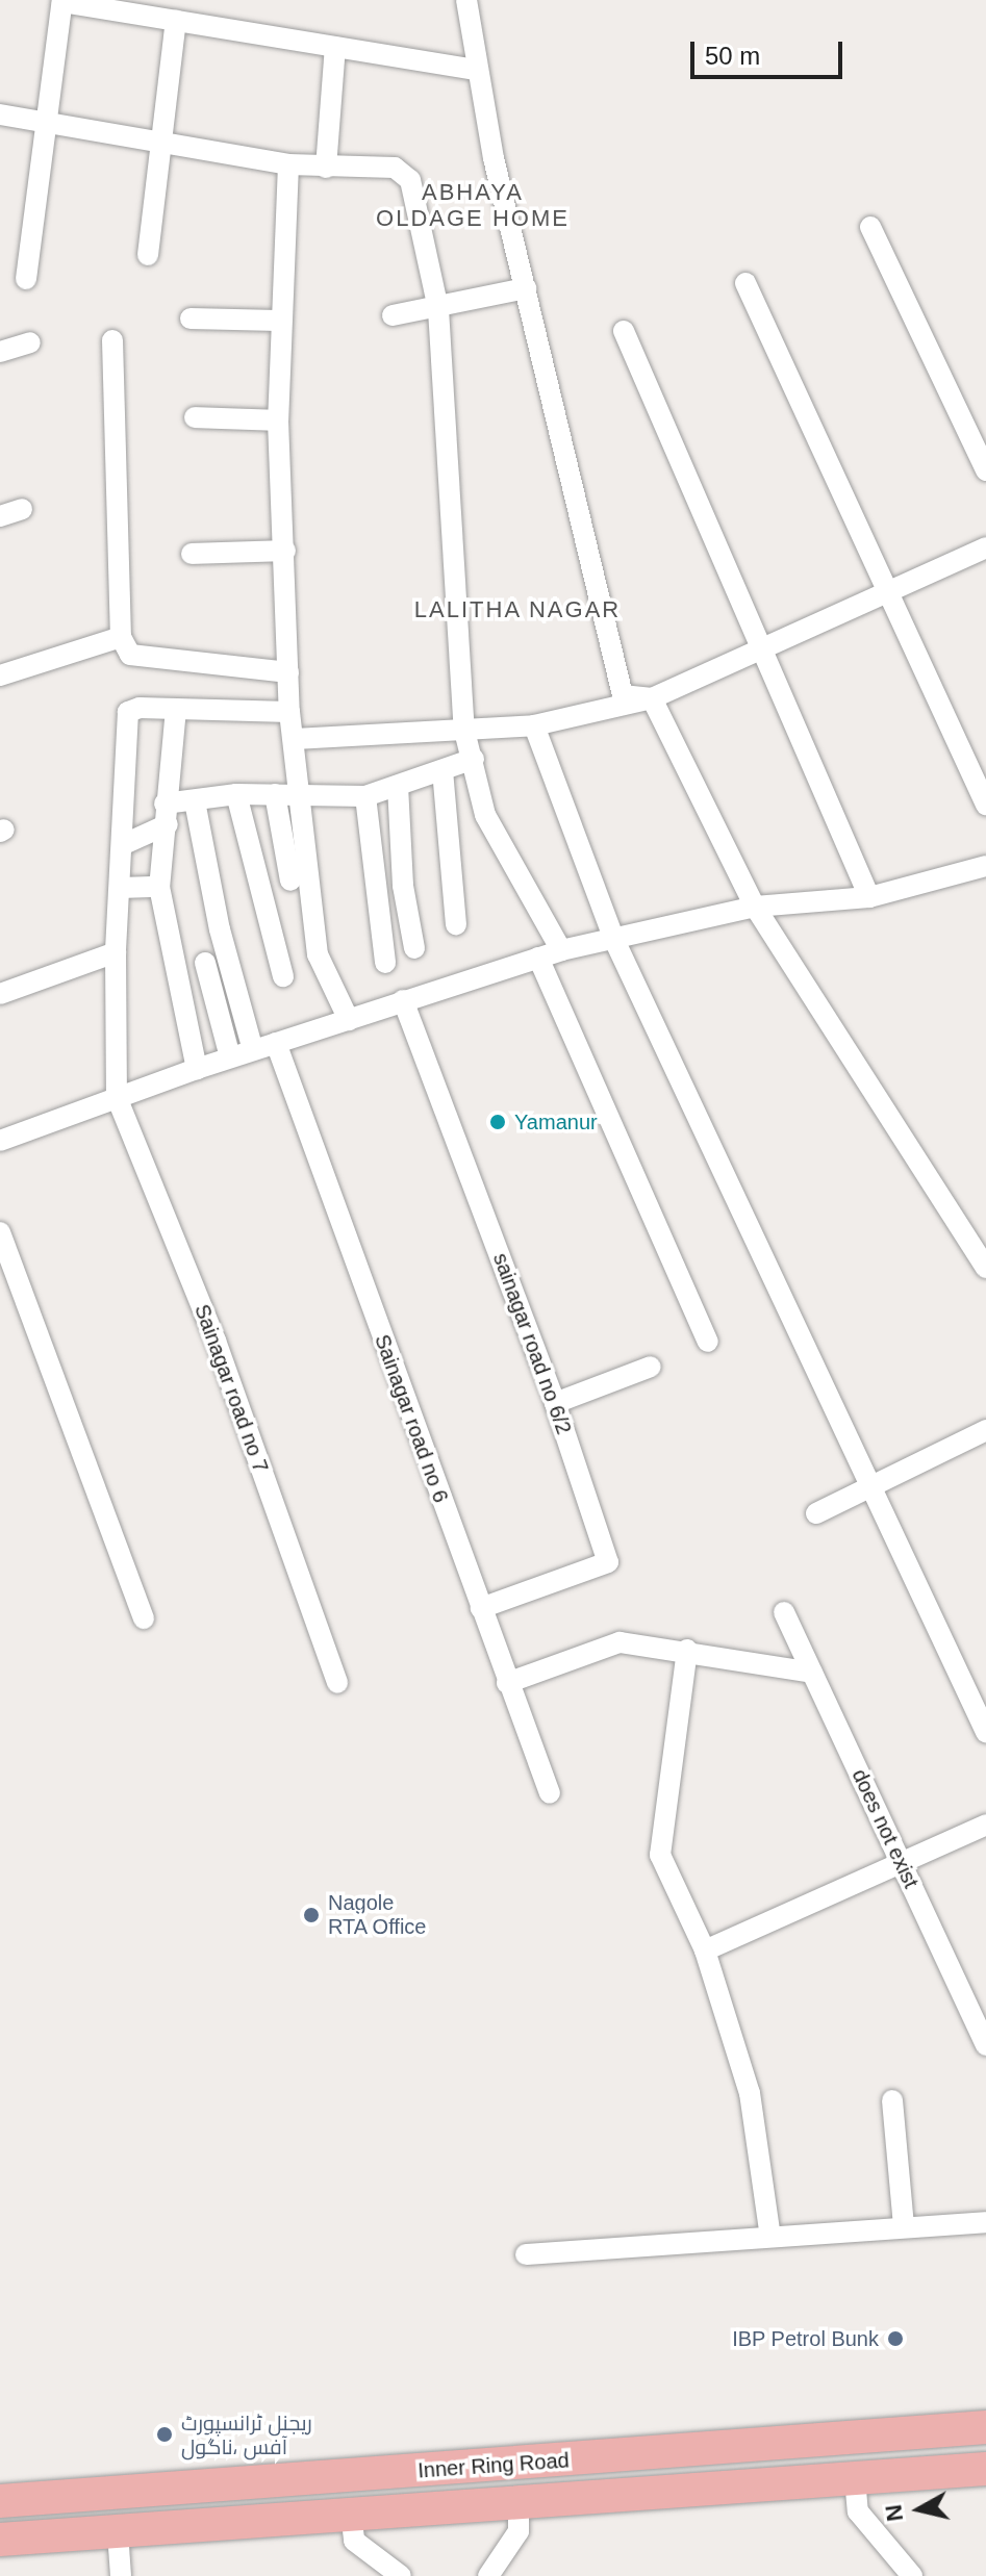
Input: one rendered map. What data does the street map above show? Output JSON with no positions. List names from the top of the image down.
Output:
{
  "streets": {
    "highway": ["Inner Ring Road"],
    "street": [
      "sainagar road no 6/2",
      "Sainagar road no 7",
      "Sainagar road no 6",
      "does not exist"
    ]
  },
  "crossings": [
    ["sainagar road no 6/2", "Sainagar road no 6"]
  ],
  "districts": ["ABHAYA OLDAGE HOME", "LALITHA NAGAR"],
  "places": [
    "Yamanur",
    "Nagole RTA Office",
    "IBP Petrol Bunk",
    "ریجنل ٹرانسپورٹ آفس ،ناگول"
  ],
  "scale_bar": "50 m",
  "north": "left"
}
